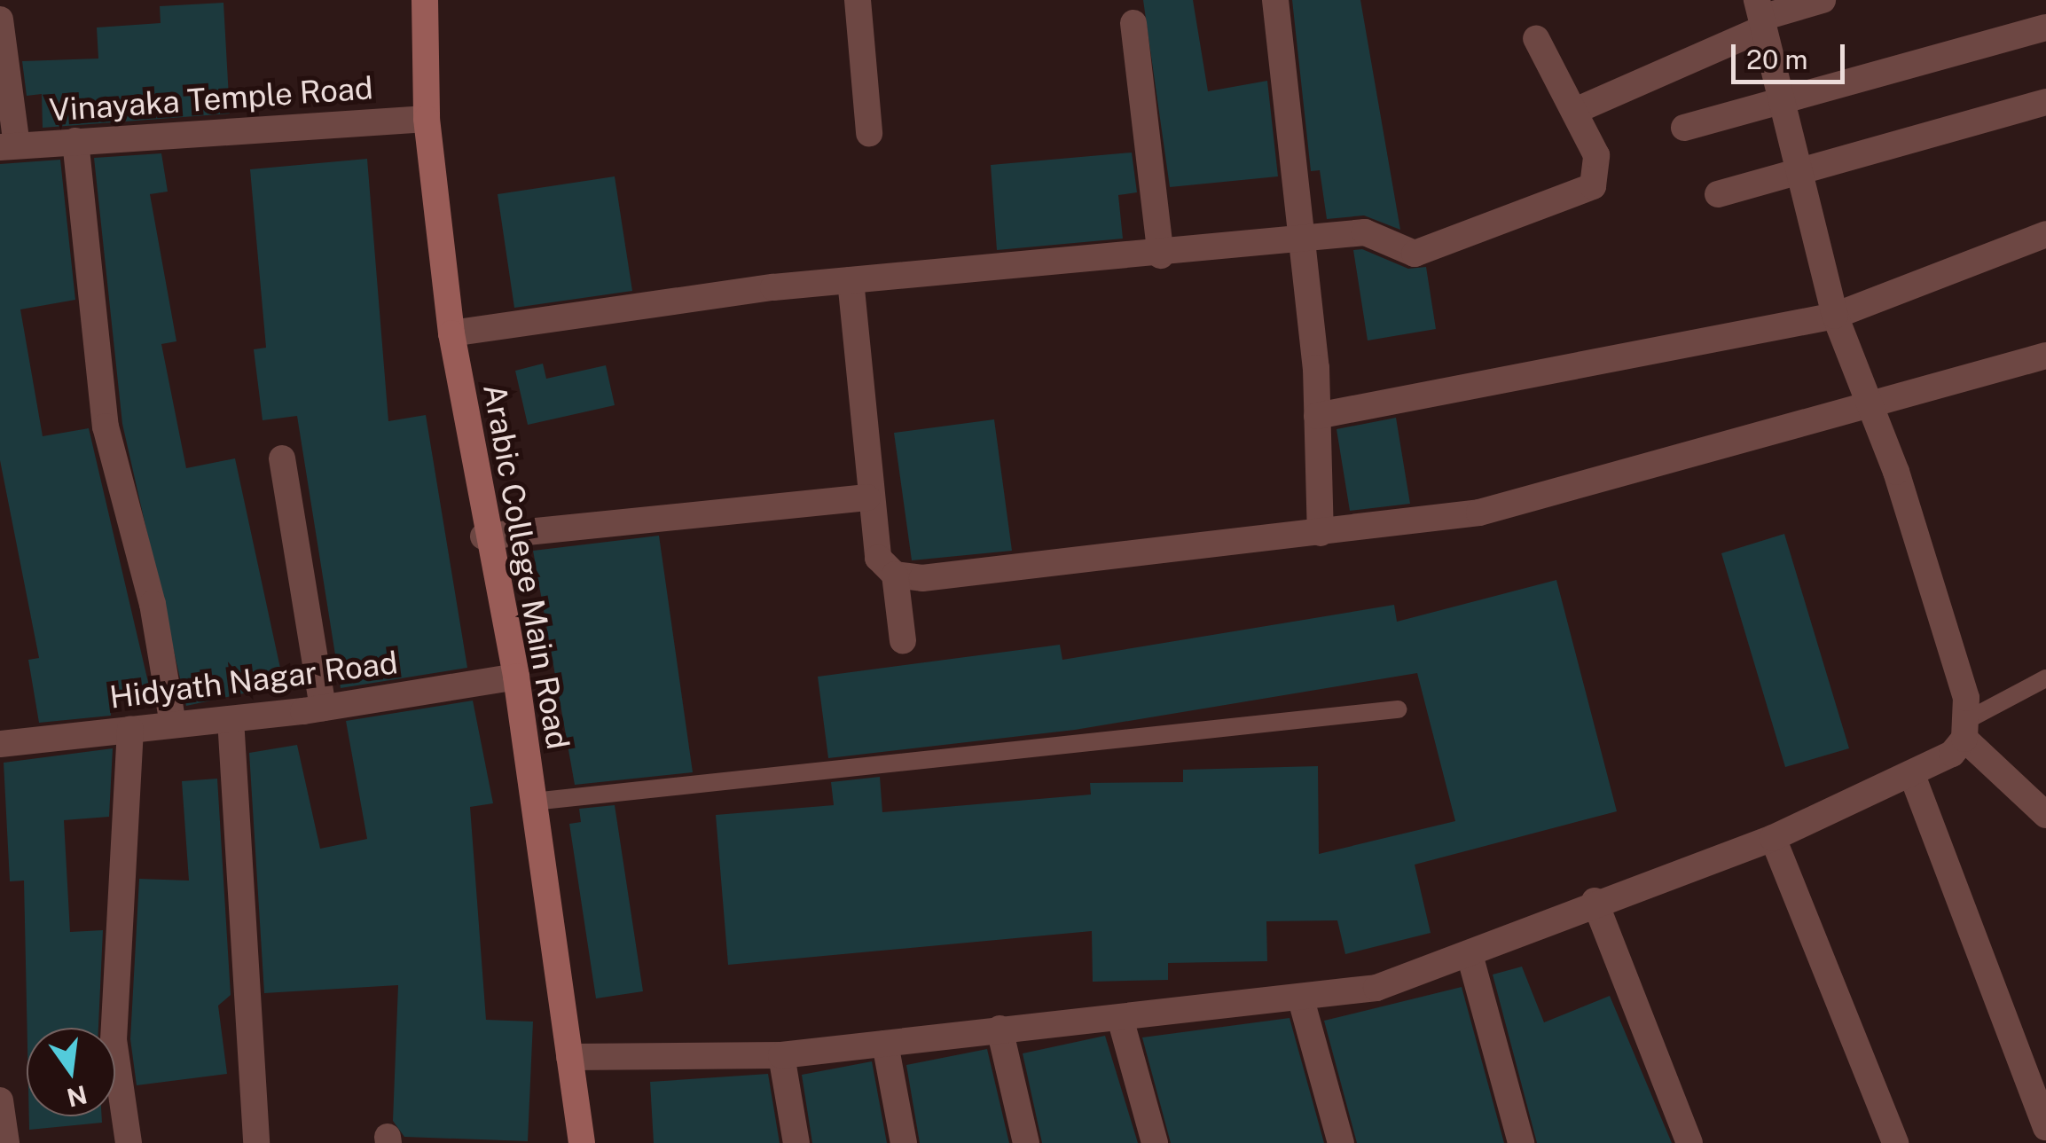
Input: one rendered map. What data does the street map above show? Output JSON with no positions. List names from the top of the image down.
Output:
{
  "streets": {
    "main road": ["Arabic College Main Road"],
    "street": ["Vinayaka Temple Road", "Hidyath Nagar Road"]
  },
  "crossings": [
    ["Vinayaka Temple Road", "Arabic College Main Road"],
    ["Arabic College Main Road", "Hidyath Nagar Road"]
  ],
  "scale_bar": "20 m",
  "north": "bottom"
}
